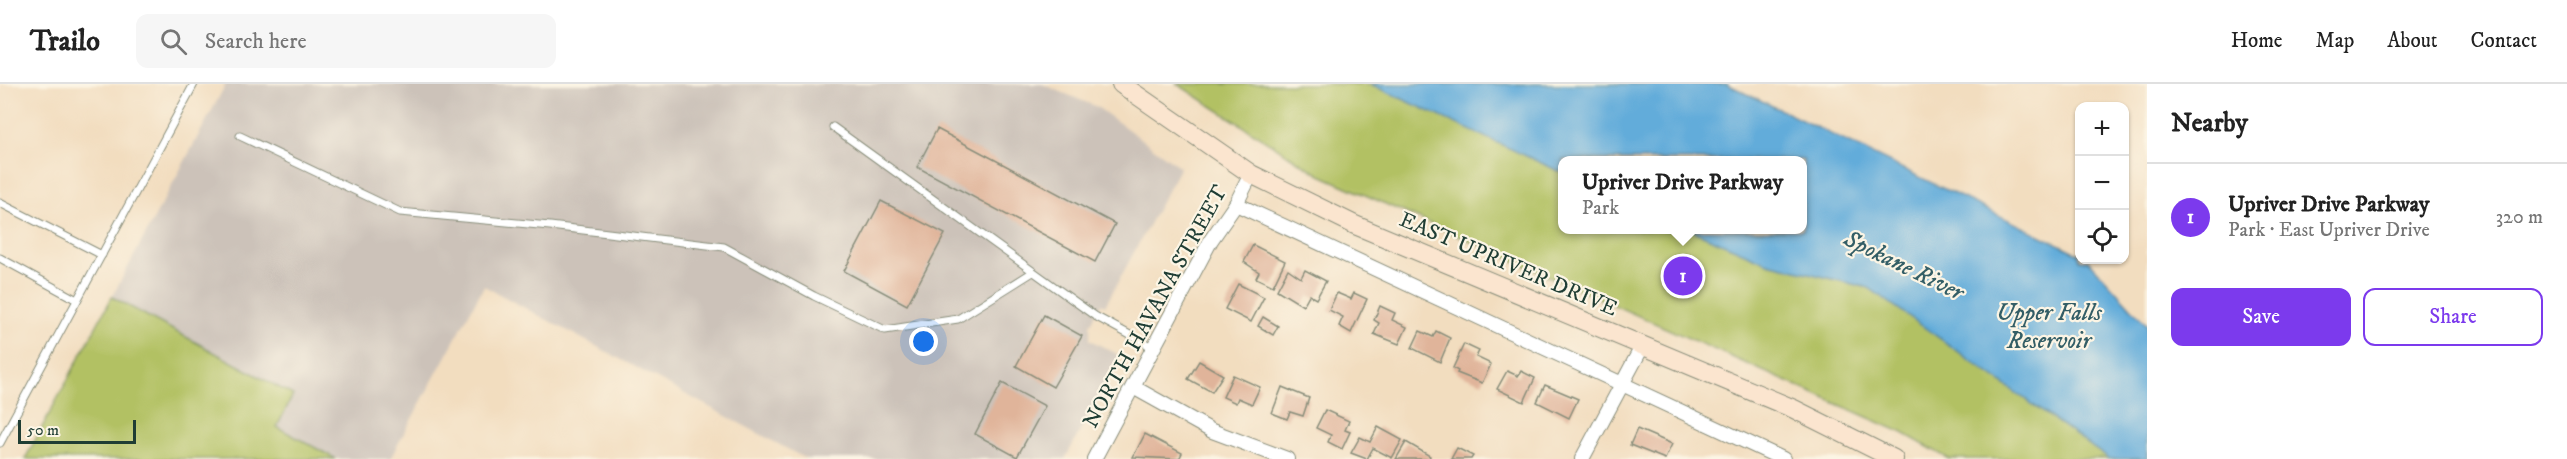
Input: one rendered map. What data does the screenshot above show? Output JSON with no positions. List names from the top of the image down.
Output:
{
  "streets": {
    "street": ["EAST UPRIVER DRIVE", "NORTH HAVANA STREET"]
  },
  "crossings": [
    ["EAST UPRIVER DRIVE", "NORTH HAVANA STREET"]
  ],
  "water": ["Spokane River", "Upper Falls Reservoir"],
  "scale_bar": "50 m",
  "page": {
    "header": "Trailo",
    "search": "Search here",
    "nav": [
      "Home",
      "Map",
      "About",
      "Contact"
    ],
    "heading": "Nearby",
    "map_buttons": ["+", "−"],
    "popup": ["Upriver Drive Parkway", "Park"],
    "list": [
      {
        "mark": "1",
        "name": "Upriver Drive Parkway",
        "note": "Park · East Upriver Drive",
        "value": "320 m"
      }
    ],
    "pins": "1",
    "buttons": ["Save", "Share"],
    "scale": "50 m"
  }
}
